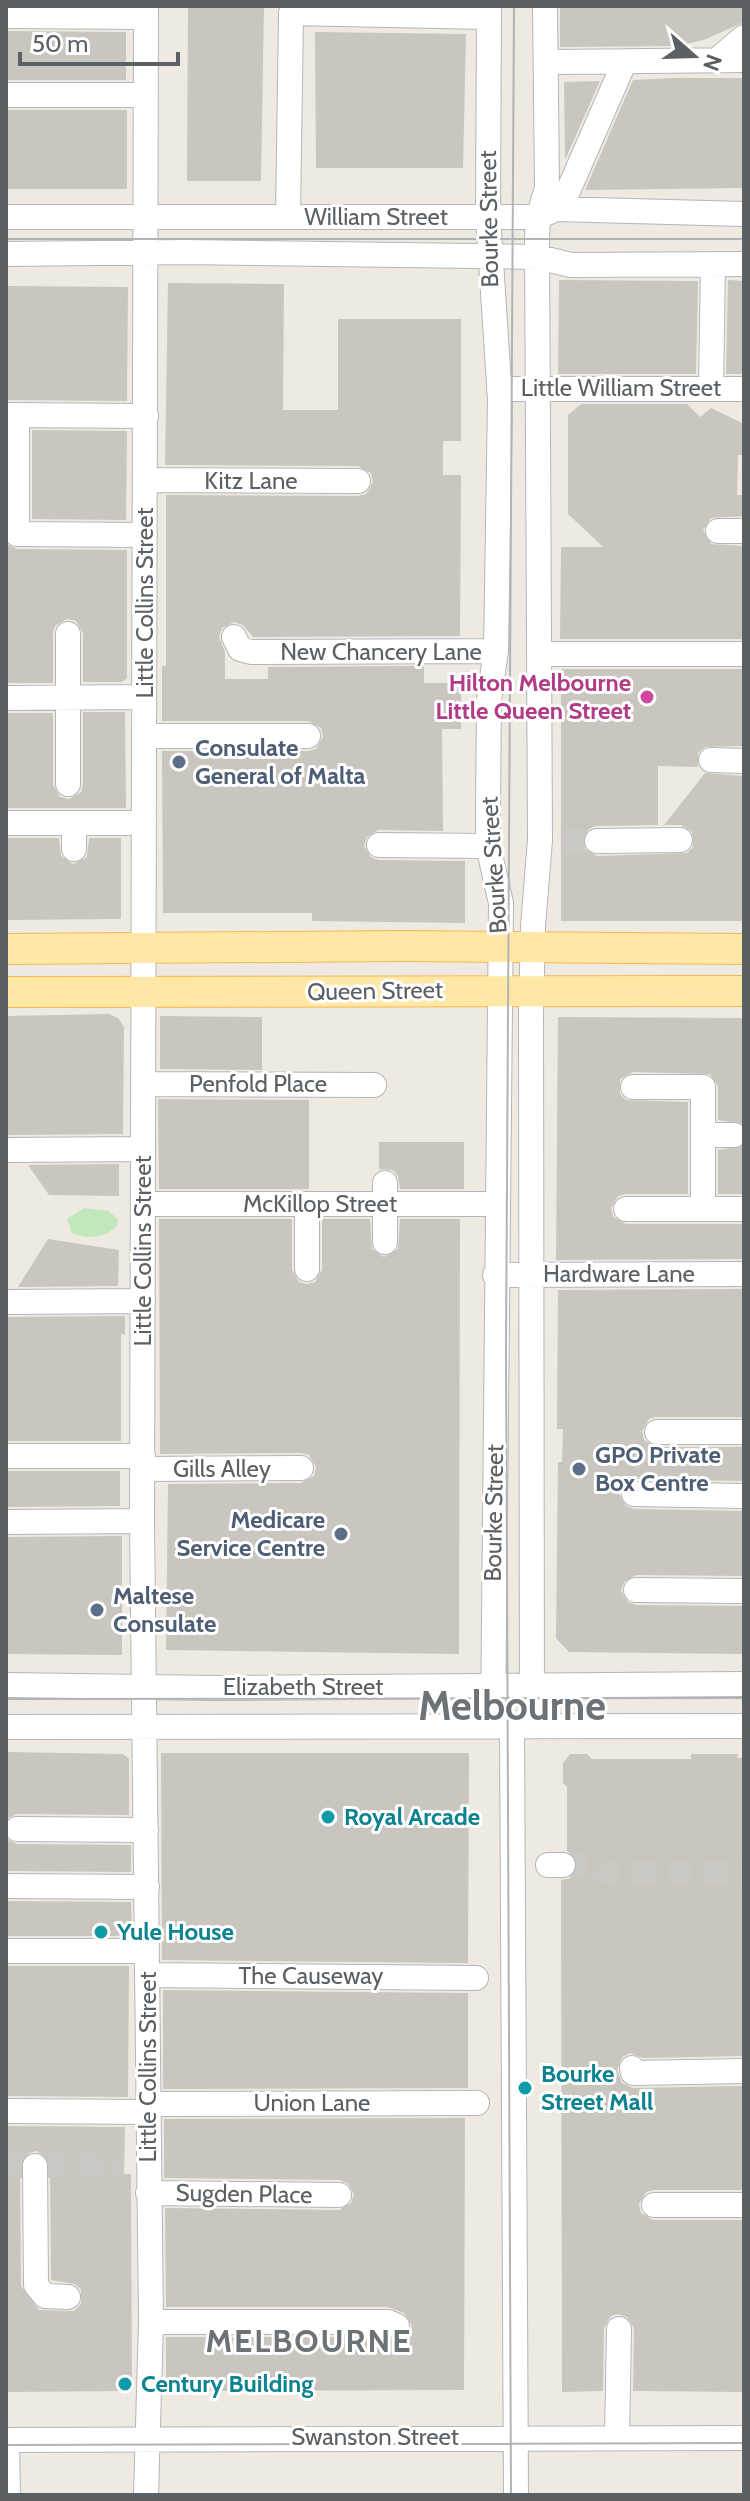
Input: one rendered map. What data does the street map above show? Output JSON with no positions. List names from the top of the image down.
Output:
{
  "streets": {
    "main road": ["Queen Street"],
    "street": [
      "William Street",
      "Bourke Street",
      "Little William Street",
      "Kitz Lane",
      "Little Collins Street",
      "New Chancery Lane",
      "Penfold Place",
      "McKillop Street",
      "Hardware Lane",
      "Gills Alley",
      "Elizabeth Street",
      "The Causeway",
      "Union Lane",
      "Sugden Place",
      "Swanston Street"
    ]
  },
  "crossings": [
    ["William Street", "Bourke Street"],
    ["William Street", "Little Collins Street"],
    ["Bourke Street", "Little William Street"],
    ["Bourke Street", "New Chancery Lane"],
    ["Bourke Street", "Queen Street"],
    ["Bourke Street", "McKillop Street"],
    ["Bourke Street", "Hardware Lane"],
    ["Bourke Street", "Elizabeth Street"],
    ["Kitz Lane", "Little Collins Street"],
    ["Little Collins Street", "Queen Street"],
    ["Little Collins Street", "Penfold Place"],
    ["Little Collins Street", "McKillop Street"],
    ["Little Collins Street", "Gills Alley"],
    ["Little Collins Street", "Elizabeth Street"],
    ["Little Collins Street", "The Causeway"],
    ["Little Collins Street", "Union Lane"],
    ["Little Collins Street", "Sugden Place"],
    ["Little Collins Street", "Swanston Street"]
  ],
  "districts": ["Melbourne", "MELBOURNE"],
  "places": [
    "Hilton Melbourne Little Queen Street",
    "Consulate General of Malta",
    "GPO Private Box Centre",
    "Medicare Service Centre",
    "Maltese Consulate",
    "Royal Arcade",
    "Yule House",
    "Bourke Street Mall",
    "Century Building"
  ],
  "scale_bar": "50 m",
  "north": "right"
}
